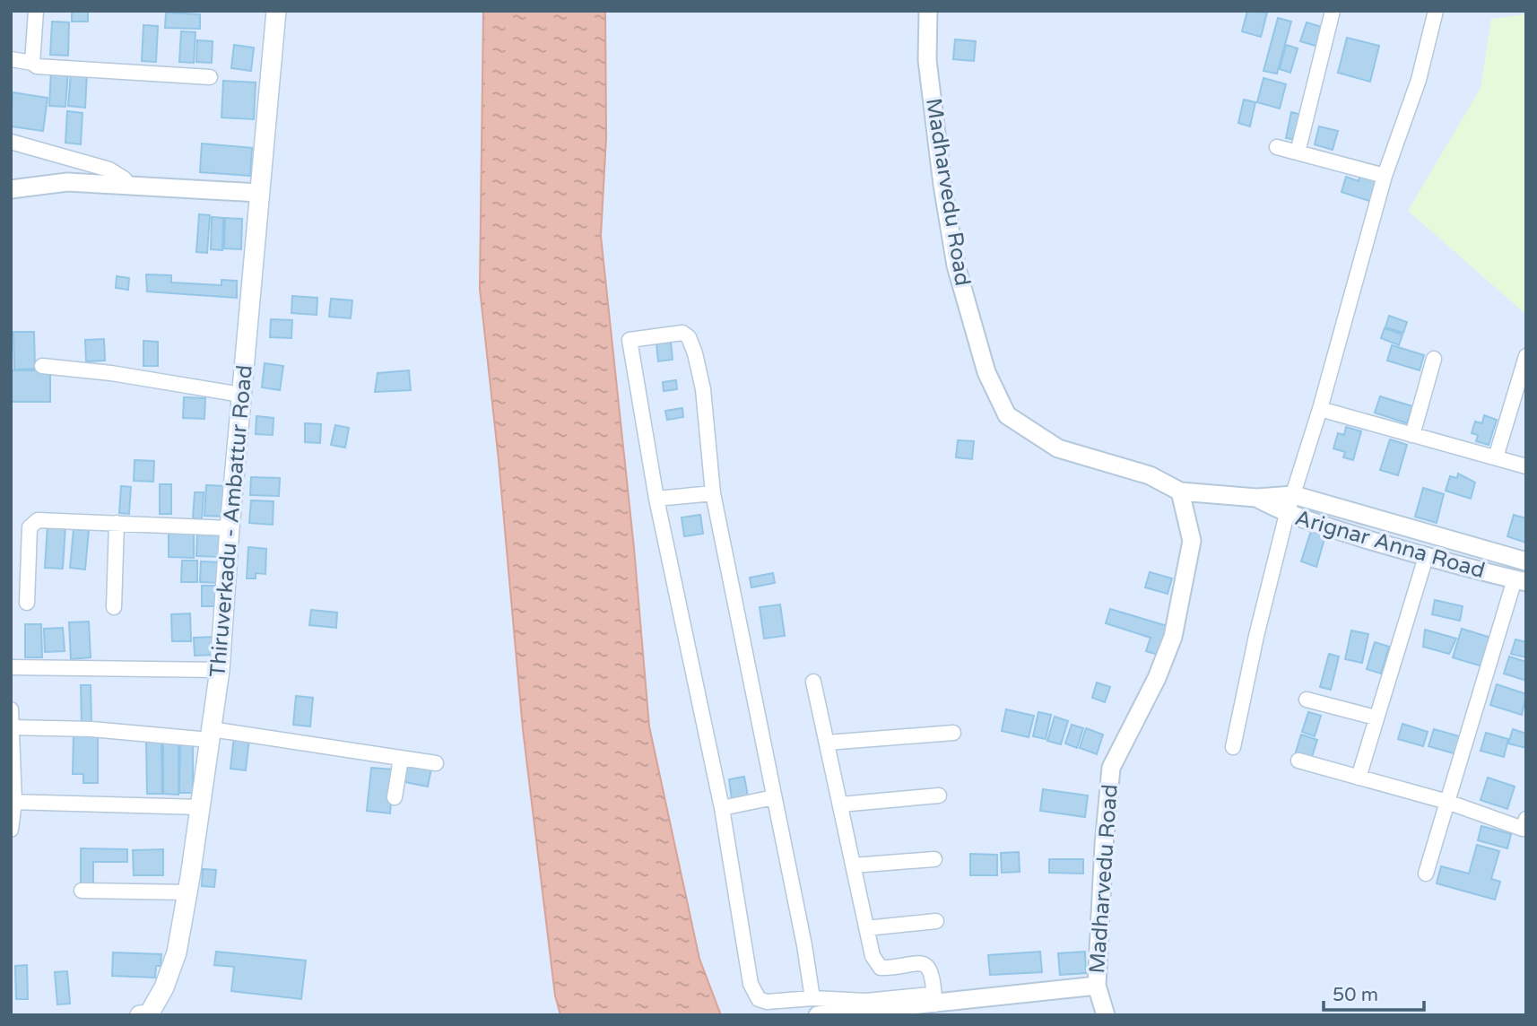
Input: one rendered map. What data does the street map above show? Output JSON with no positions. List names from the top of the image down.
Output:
{
  "streets": {
    "main road": ["Thiruverkadu - Ambattur Road"],
    "street": ["Madharvedu Road", "Arignar Anna Road"]
  },
  "crossings": [
    ["Madharvedu Road", "Arignar Anna Road"]
  ],
  "scale_bar": "50 m"
}
